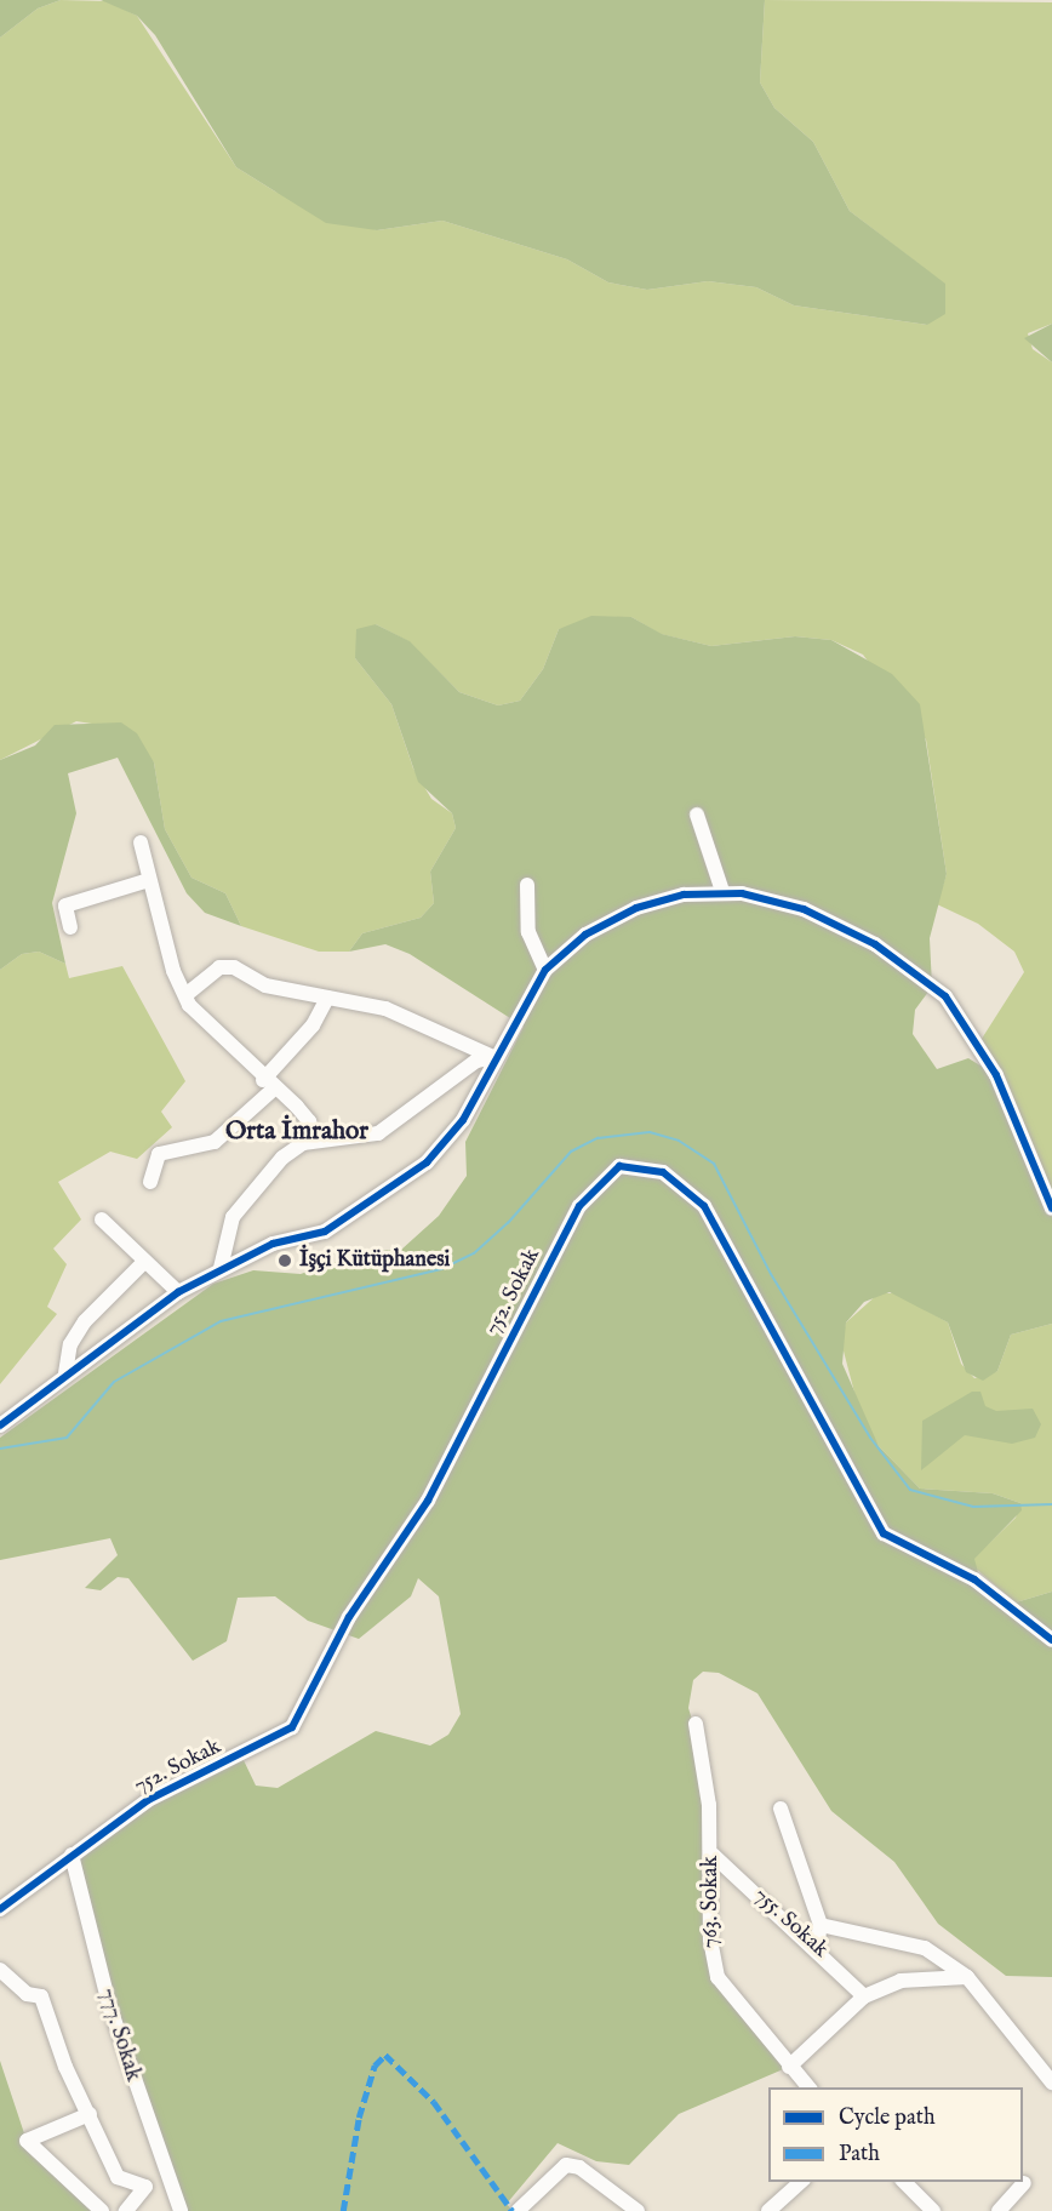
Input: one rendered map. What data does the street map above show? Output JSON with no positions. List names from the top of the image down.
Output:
{
  "streets": {
    "street": [
      "752. Sokak",
      "763. Sokak",
      "755. Sokak",
      "777. Sokak"
    ]
  },
  "crossings": [
    ["752. Sokak", "777. Sokak"],
    ["763. Sokak", "755. Sokak"]
  ],
  "districts": ["Orta İmrahor"],
  "places": ["İşçi Kütüphanesi"],
  "legend": ["Cycle path", "Path"]
}
